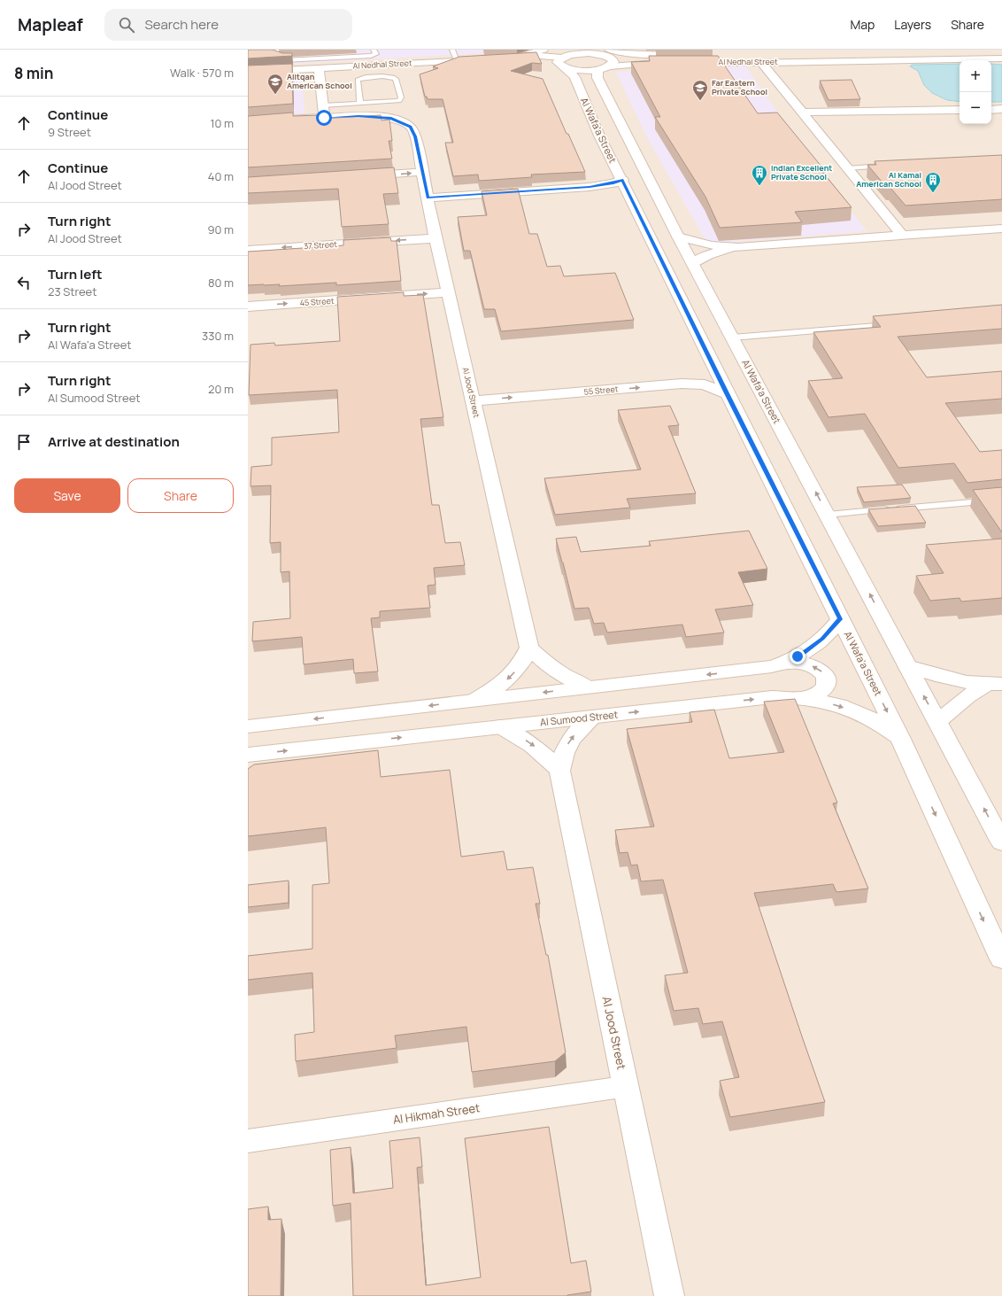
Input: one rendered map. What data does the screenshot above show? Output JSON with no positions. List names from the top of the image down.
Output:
{
  "streets": {
    "street": [
      "Al Nedhal Street",
      "Al Wafa'a Street",
      "37 Street",
      "45 Street",
      "55 Street",
      "Al Jood Street",
      "Al Sumood Street",
      "Al Hikmah Street"
    ]
  },
  "crossings": [
    ["Al Wafa'a Street", "55 Street"],
    ["Al Wafa'a Street", "Al Sumood Street"],
    ["37 Street", "Al Jood Street"],
    ["45 Street", "Al Jood Street"],
    ["55 Street", "Al Jood Street"],
    ["Al Jood Street", "Al Sumood Street"],
    ["Al Jood Street", "Al Hikmah Street"]
  ],
  "places": {
    "school or university": ["Alitqan American School", "Far Eastern Private School"],
    "building": ["Indian Excellent Private School", "Al Kamal American School"]
  },
  "page": {
    "header": "Mapleaf",
    "search": "Search here",
    "nav": ["Map", "Layers", "Share"],
    "heading": ["8 min", "Walk · 570 m"],
    "map_buttons": ["+", "−"],
    "list": [
      ["Continue", "9 Street", "10 m"],
      ["Continue", "Al Jood Street", "40 m"],
      ["Turn right", "Al Jood Street", "90 m"],
      ["Turn left", "23 Street", "80 m"],
      ["Turn right", "Al Wafa'a Street", "330 m"],
      ["Turn right", "Al Sumood Street", "20 m"],
      "Arrive at destination"
    ],
    "buttons": ["Save", "Share"]
  }
}
